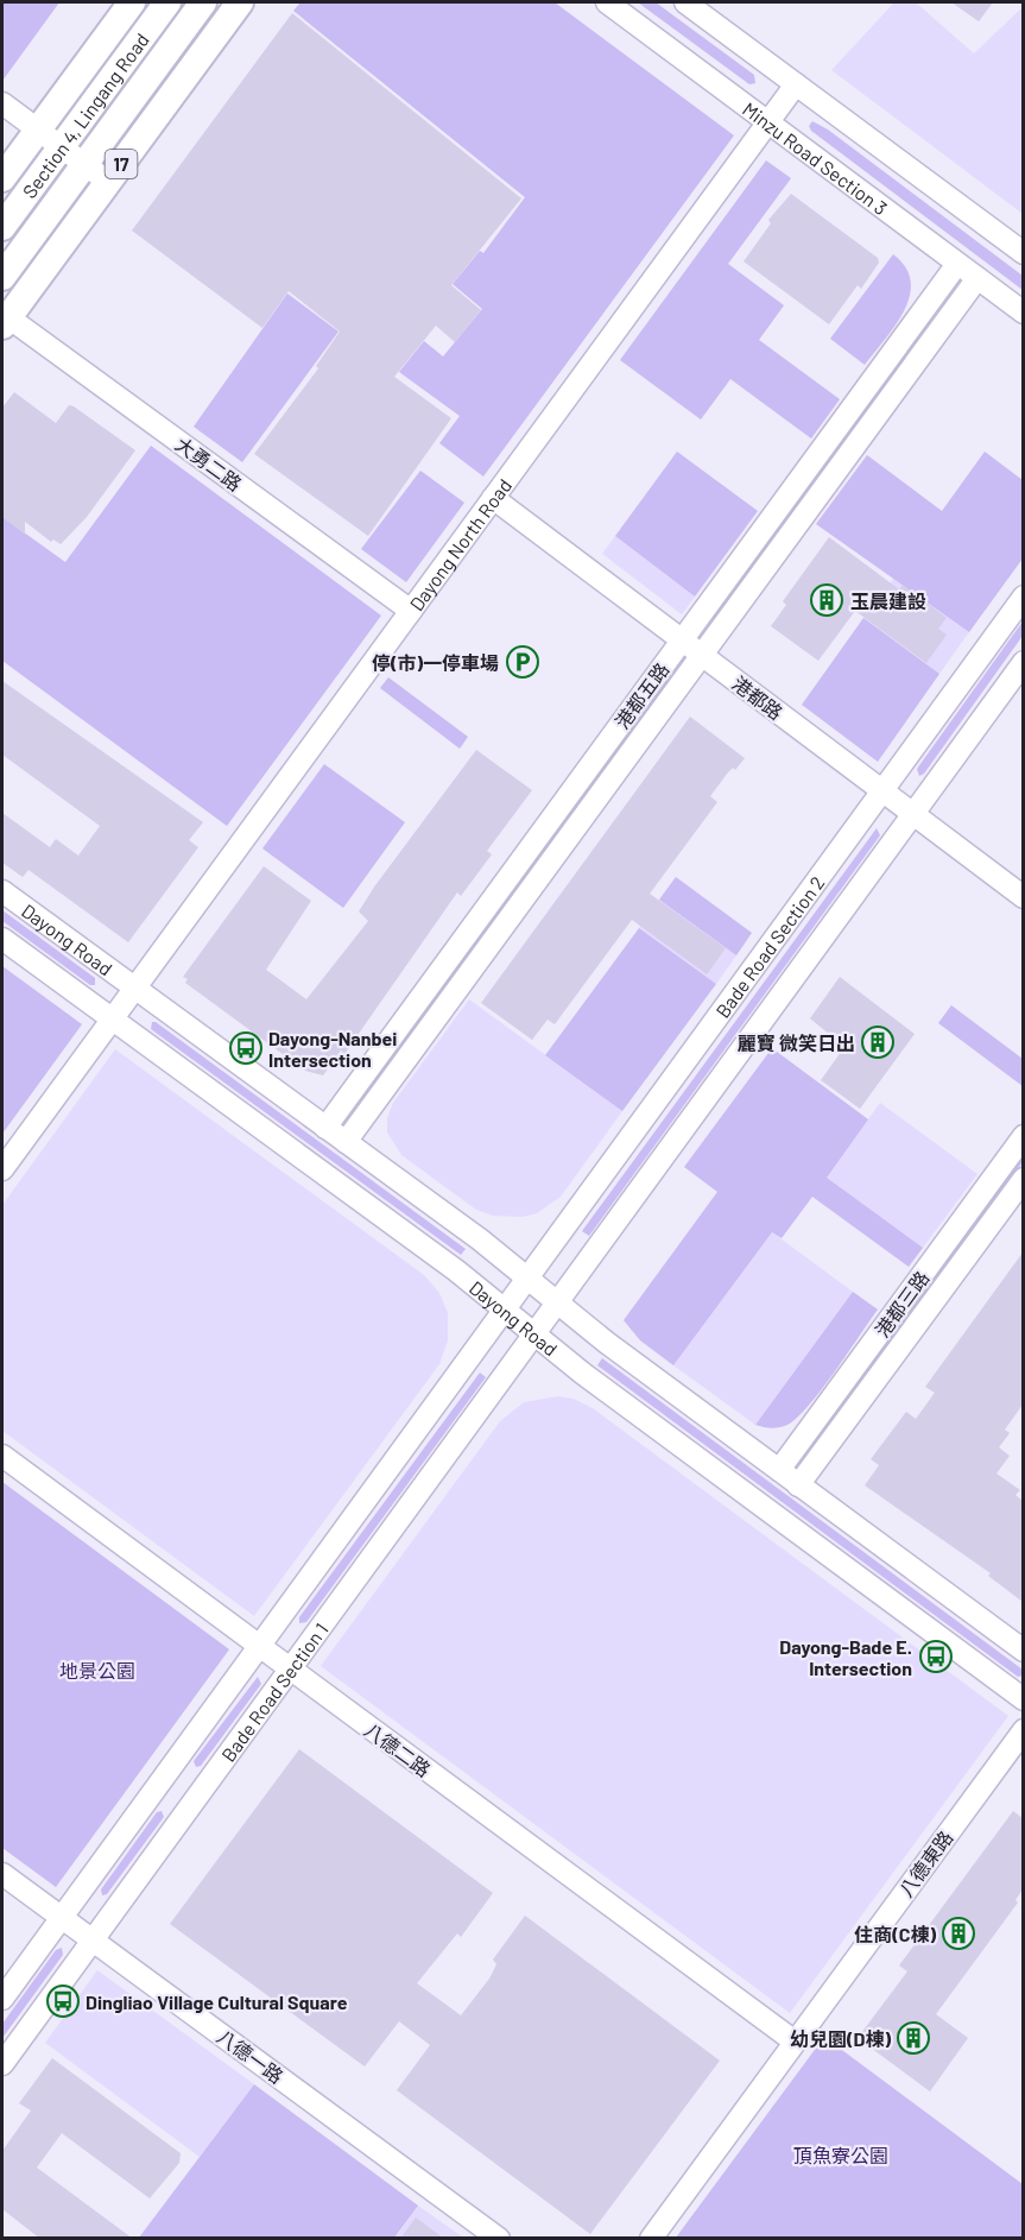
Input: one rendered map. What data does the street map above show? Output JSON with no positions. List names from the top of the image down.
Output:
{
  "streets": {
    "main road": ["Section 4, Lingang Road", "17"],
    "street": [
      "Minzu Road Section 3",
      "大勇二路",
      "Dayong North Road",
      "港都五路",
      "港都路",
      "Dayong Road",
      "Bade Road Section 2",
      "港都三路",
      "Bade Road Section 1",
      "八德二路",
      "八德東路",
      "八德一路"
    ]
  },
  "crossings": [
    ["Minzu Road Section 3", "Dayong North Road"],
    ["Minzu Road Section 3", "港都五路"],
    ["17", "大勇二路"],
    ["大勇二路", "Dayong North Road"],
    ["Dayong North Road", "港都路"],
    ["Dayong North Road", "Dayong Road"],
    ["港都五路", "港都路"],
    ["港都五路", "Dayong Road"],
    ["港都路", "Bade Road Section 2"],
    ["Dayong Road", "Bade Road Section 2"],
    ["Dayong Road", "港都三路"],
    ["Dayong Road", "Bade Road Section 1"],
    ["Bade Road Section 2", "Bade Road Section 1"],
    ["Bade Road Section 1", "八德二路"],
    ["Bade Road Section 1", "八德一路"],
    ["八德二路", "八德東路"]
  ],
  "parks": ["地景公園", "頂魚寮公園"],
  "places": {
    "building": [
      "玉晨建設",
      "麗寶 微笑日出",
      "住商(C棟)",
      "幼兒園(D棟)"
    ],
    "parking": ["停(市)一停車場"],
    "bus stop": ["Dayong-Nanbei Intersection", "Dayong-Bade E. Intersection", "Dingliao Village Cultural Square"]
  }
}
